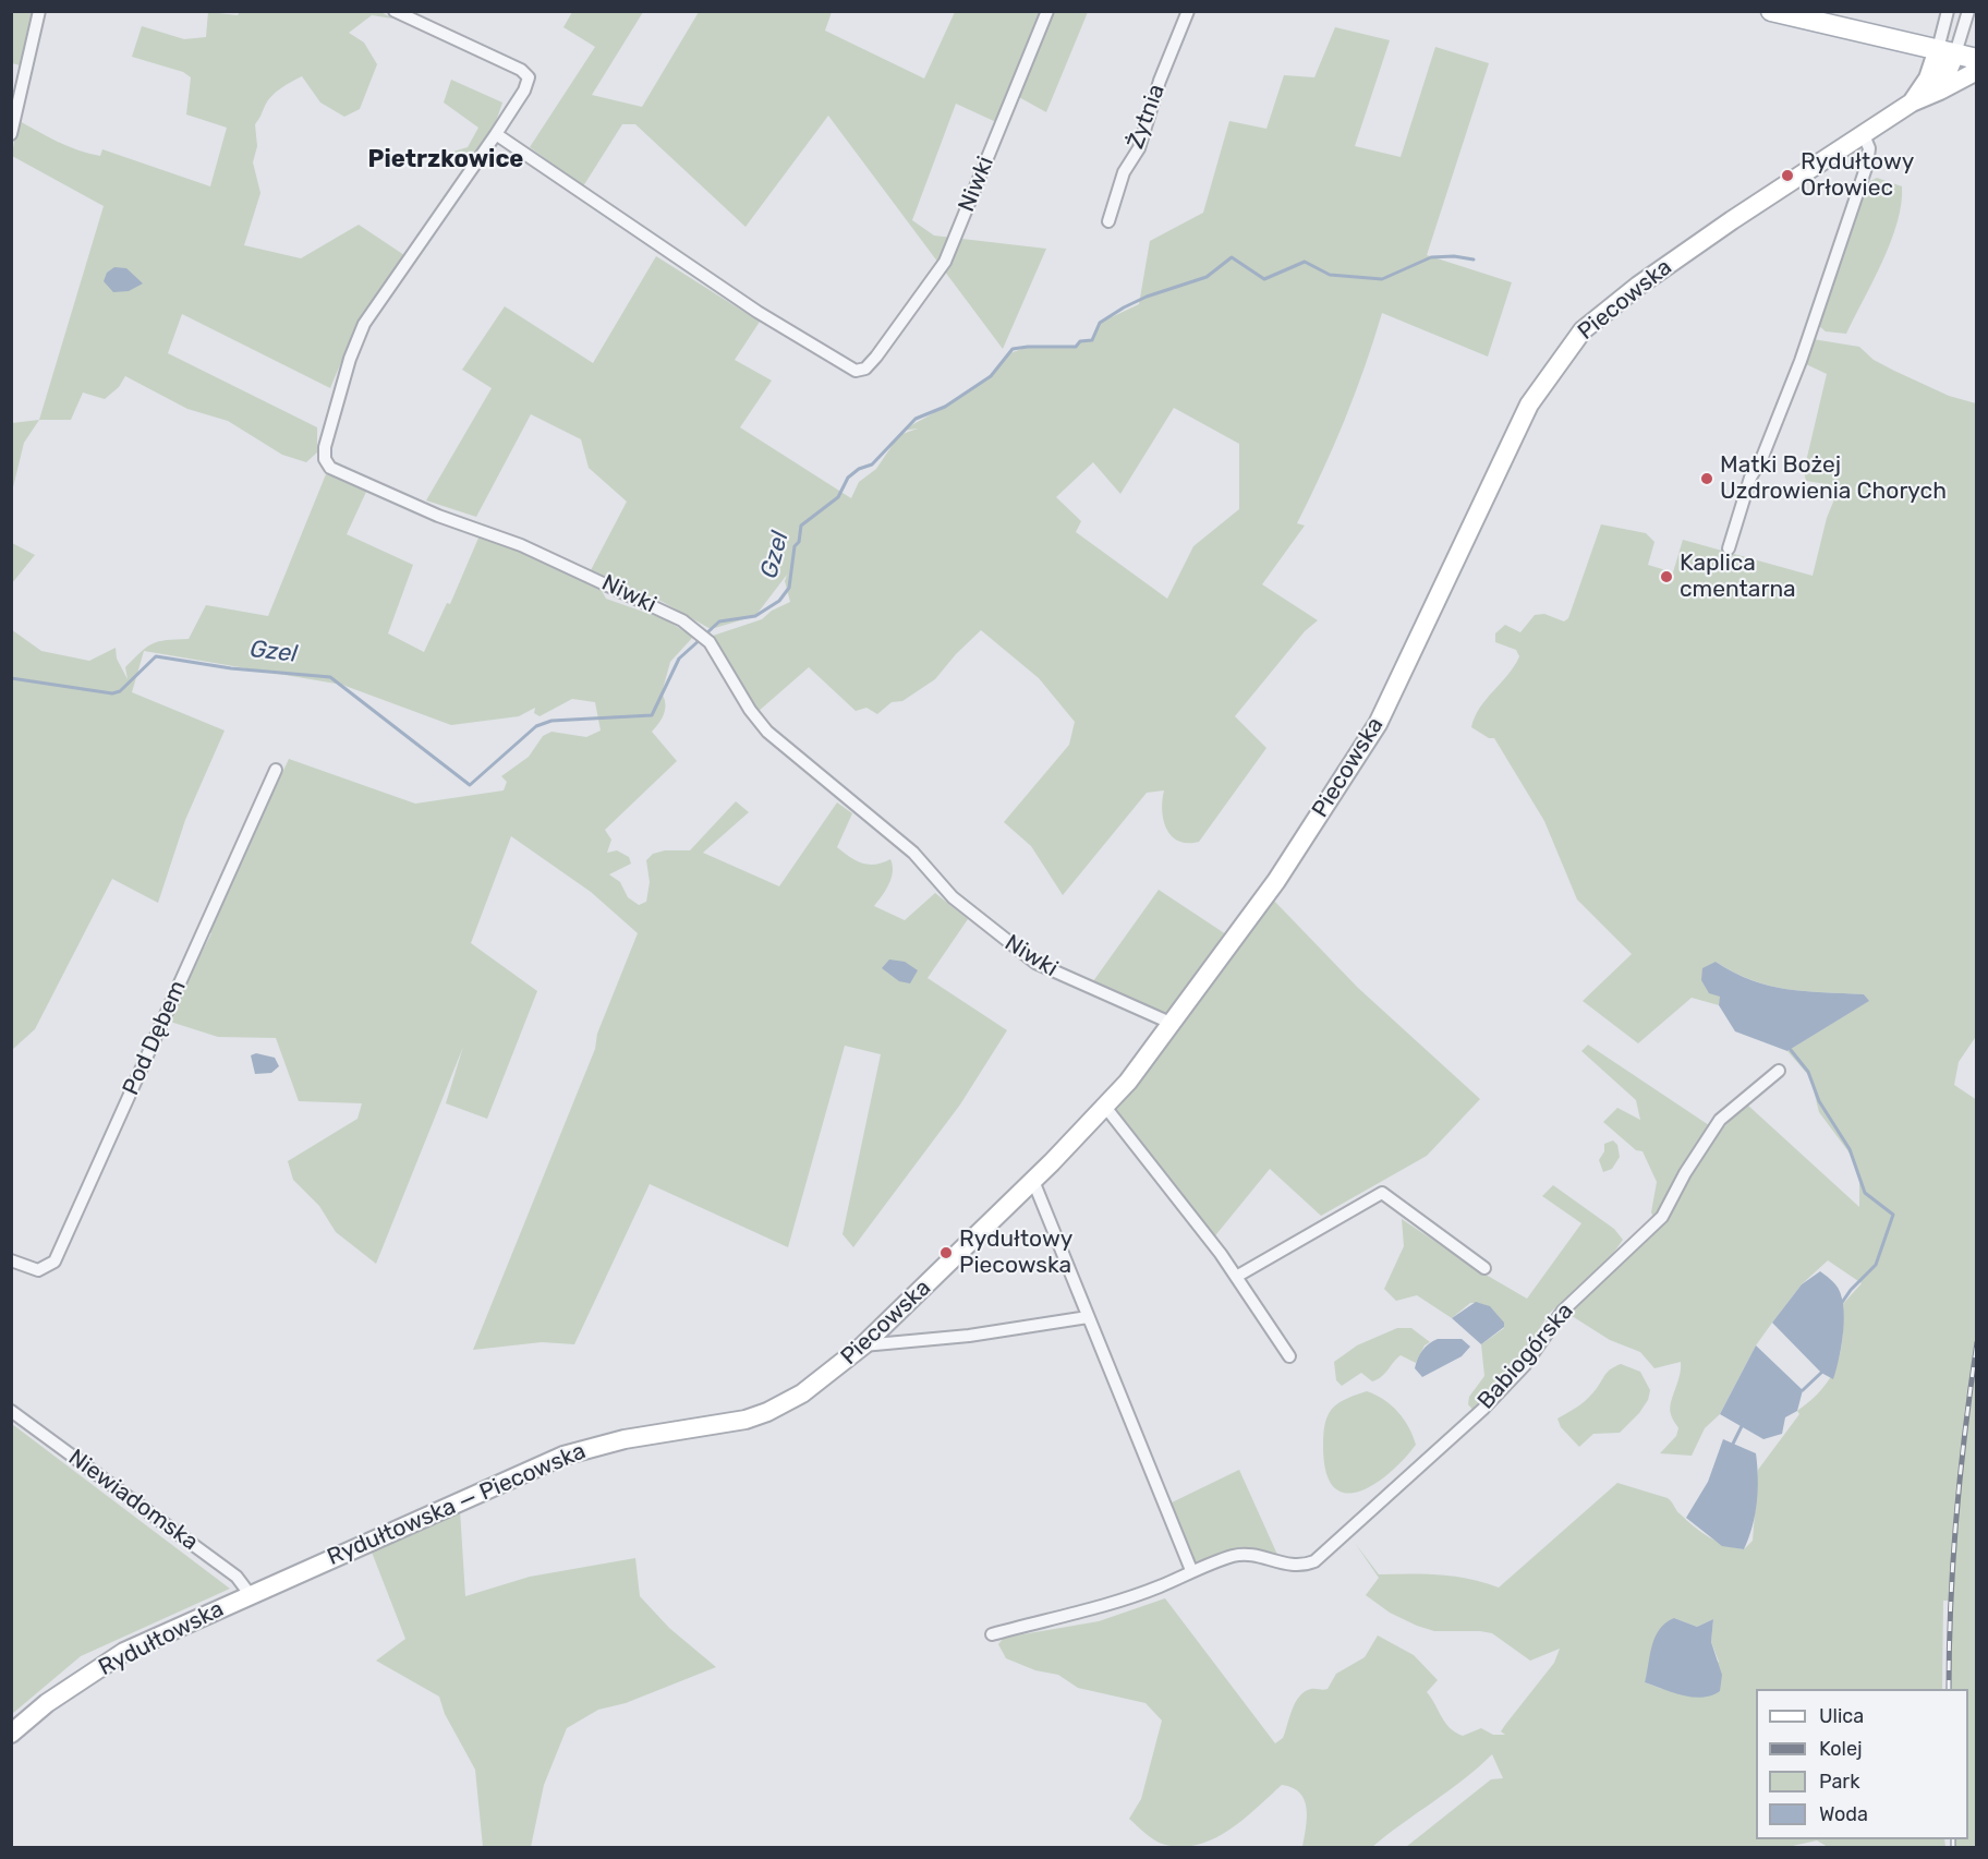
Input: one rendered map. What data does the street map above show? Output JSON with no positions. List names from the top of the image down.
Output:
{
  "streets": {
    "street": [
      "Żytnia",
      "Niwki",
      "Piecowska",
      "Pod Dębem",
      "Babiogórska",
      "Niewiadomska",
      "Rydułtowska — Piecowska",
      "Rydułtowska"
    ]
  },
  "crossings": [
    ["Niwki", "Piecowska"],
    ["Piecowska", "Rydułtowska — Piecowska"],
    ["Niewiadomska", "Rydułtowska — Piecowska"],
    ["Niewiadomska", "Rydułtowska"],
    ["Rydułtowska — Piecowska", "Rydułtowska"]
  ],
  "districts": ["Pietrzkowice"],
  "water": ["Gzel"],
  "places": [
    "Rydułtowy Orłowiec",
    "Matki Bożej Uzdrowienia Chorych",
    "Kaplica cmentarna",
    "Rydułtowy Piecowska"
  ],
  "legend": [
    "Ulica",
    "Kolej",
    "Park",
    "Woda"
  ]
}
